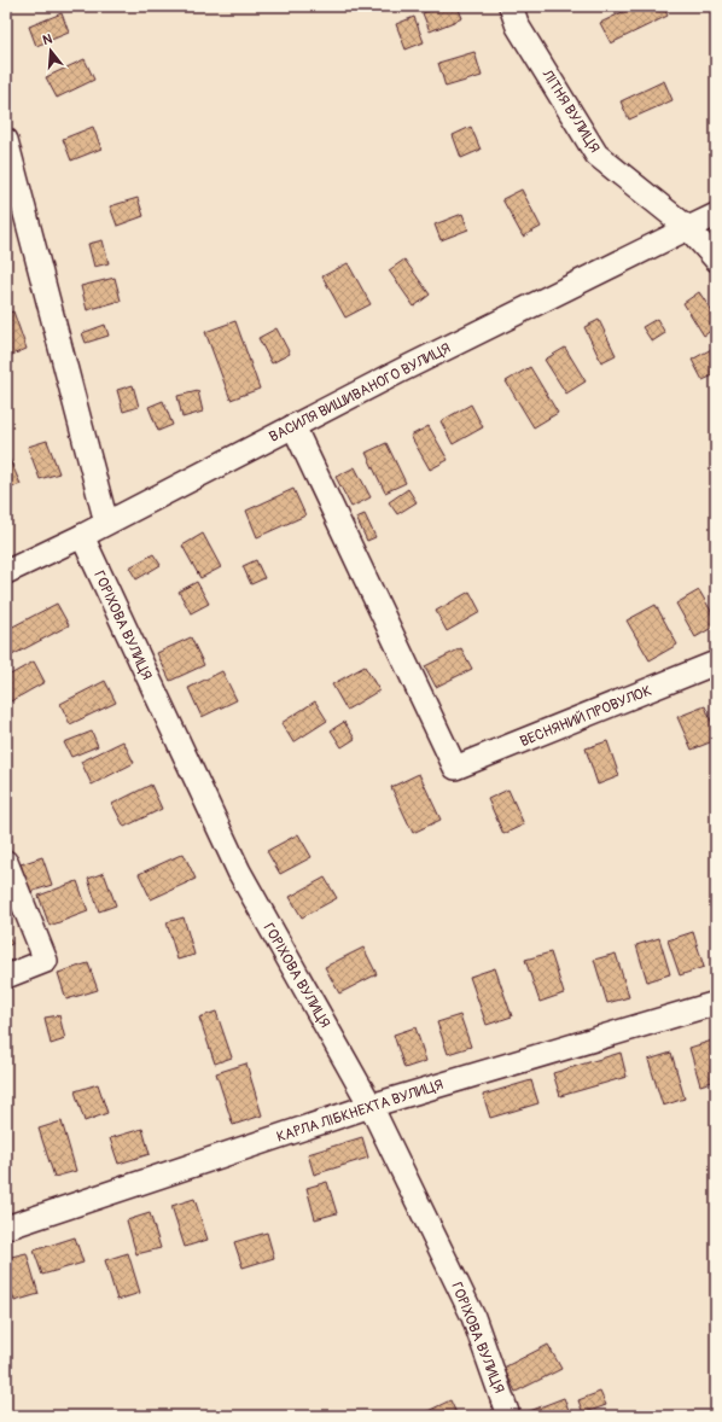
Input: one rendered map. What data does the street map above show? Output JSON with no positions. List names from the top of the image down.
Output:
{
  "streets": {
    "street": [
      "ЛІТНЯ ВУЛИЦЯ",
      "ВАСИЛЯ ВИШИВАНОГО ВУЛИЦЯ",
      "ГОРІХОВА ВУЛИЦЯ",
      "ВЕСНЯНИЙ ПРОВУЛОК",
      "КАРЛА ЛІБКНЕХТА ВУЛИЦЯ"
    ]
  },
  "crossings": [
    ["ЛІТНЯ ВУЛИЦЯ", "ВАСИЛЯ ВИШИВАНОГО ВУЛИЦЯ"],
    ["ВАСИЛЯ ВИШИВАНОГО ВУЛИЦЯ", "ГОРІХОВА ВУЛИЦЯ"],
    ["ВАСИЛЯ ВИШИВАНОГО ВУЛИЦЯ", "ВЕСНЯНИЙ ПРОВУЛОК"],
    ["ГОРІХОВА ВУЛИЦЯ", "КАРЛА ЛІБКНЕХТА ВУЛИЦЯ"]
  ],
  "north": "top"
}
